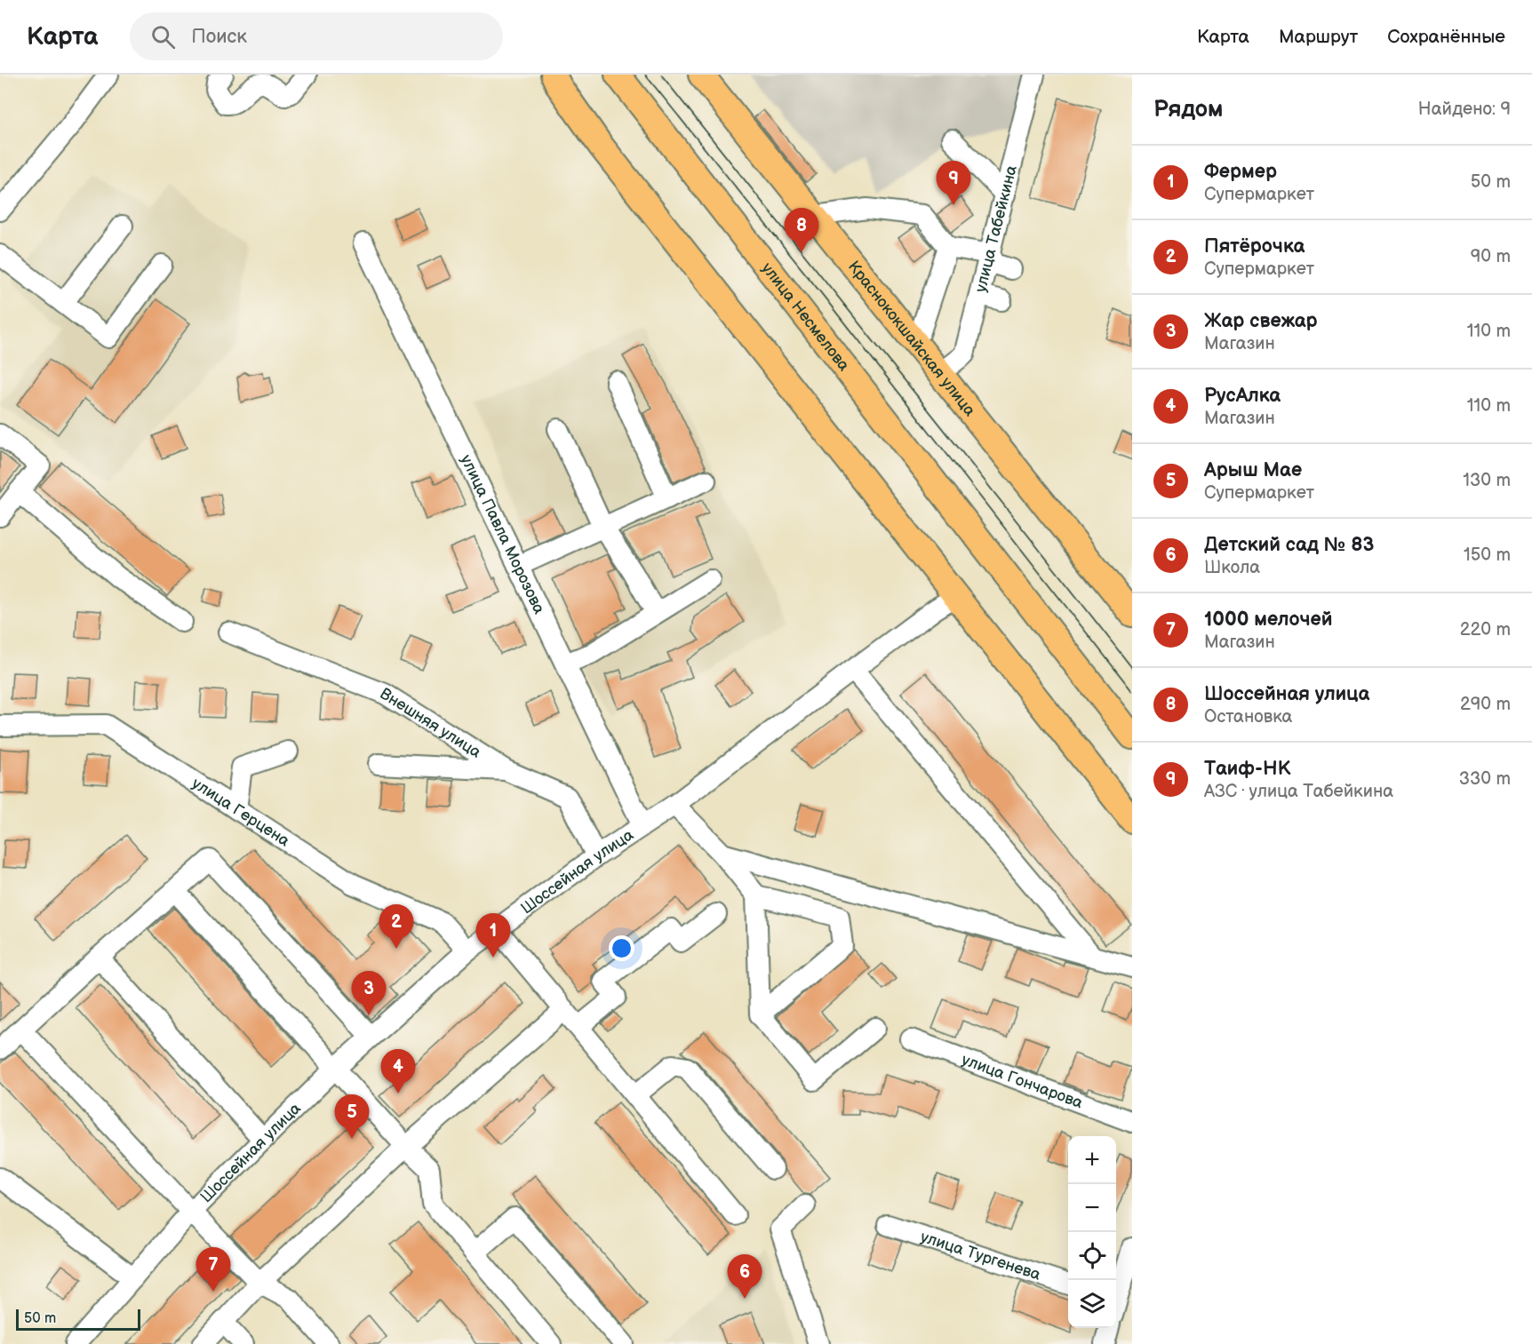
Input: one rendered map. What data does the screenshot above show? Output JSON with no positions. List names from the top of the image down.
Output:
{
  "streets": {
    "main road": ["улица Несмелова", "Краснококшайская улица"],
    "street": [
      "улица Табейкина",
      "улица Павла Морозова",
      "Внешняя улица",
      "улица Герцена",
      "Шоссейная улица",
      "улица Гончарова",
      "улица Тургенева"
    ]
  },
  "crossings": [
    ["улица Табейкина", "Краснококшайская улица"],
    ["улица Павла Морозова", "Шоссейная улица"],
    ["Внешняя улица", "Шоссейная улица"],
    ["улица Герцена", "Шоссейная улица"]
  ],
  "scale_bar": "50 m",
  "page": {
    "header": "Карта",
    "search": "Поиск",
    "nav": ["Карта", "Маршрут", "Сохранённые"],
    "heading": ["Рядом", "Найдено: 9"],
    "list": [
      {
        "mark": "1",
        "name": "Фермер",
        "note": "Супермаркет",
        "value": "50 m"
      },
      {
        "mark": "2",
        "name": "Пятёрочка",
        "note": "Супермаркет",
        "value": "90 m"
      },
      {
        "mark": "3",
        "name": "Жар свежар",
        "note": "Магазин",
        "value": "110 m"
      },
      {
        "mark": "4",
        "name": "РусАлка",
        "note": "Магазин",
        "value": "110 m"
      },
      {
        "mark": "5",
        "name": "Арыш Мае",
        "note": "Супермаркет",
        "value": "130 m"
      },
      {
        "mark": "6",
        "name": "Детский сад № 83",
        "note": "Школа",
        "value": "150 m"
      },
      {
        "mark": "7",
        "name": "1000 мелочей",
        "note": "Магазин",
        "value": "220 m"
      },
      {
        "mark": "8",
        "name": "Шоссейная улица",
        "note": "Остановка",
        "value": "290 m"
      },
      {
        "mark": "9",
        "name": "Таиф-НК",
        "note": "АЗС · улица Табейкина",
        "value": "330 m"
      }
    ],
    "pins": [
      "9",
      "8",
      "2",
      "1",
      "3",
      "4",
      "5",
      "7",
      "6"
    ],
    "map_buttons": ["+", "−"],
    "scale": "50 m"
  }
}
